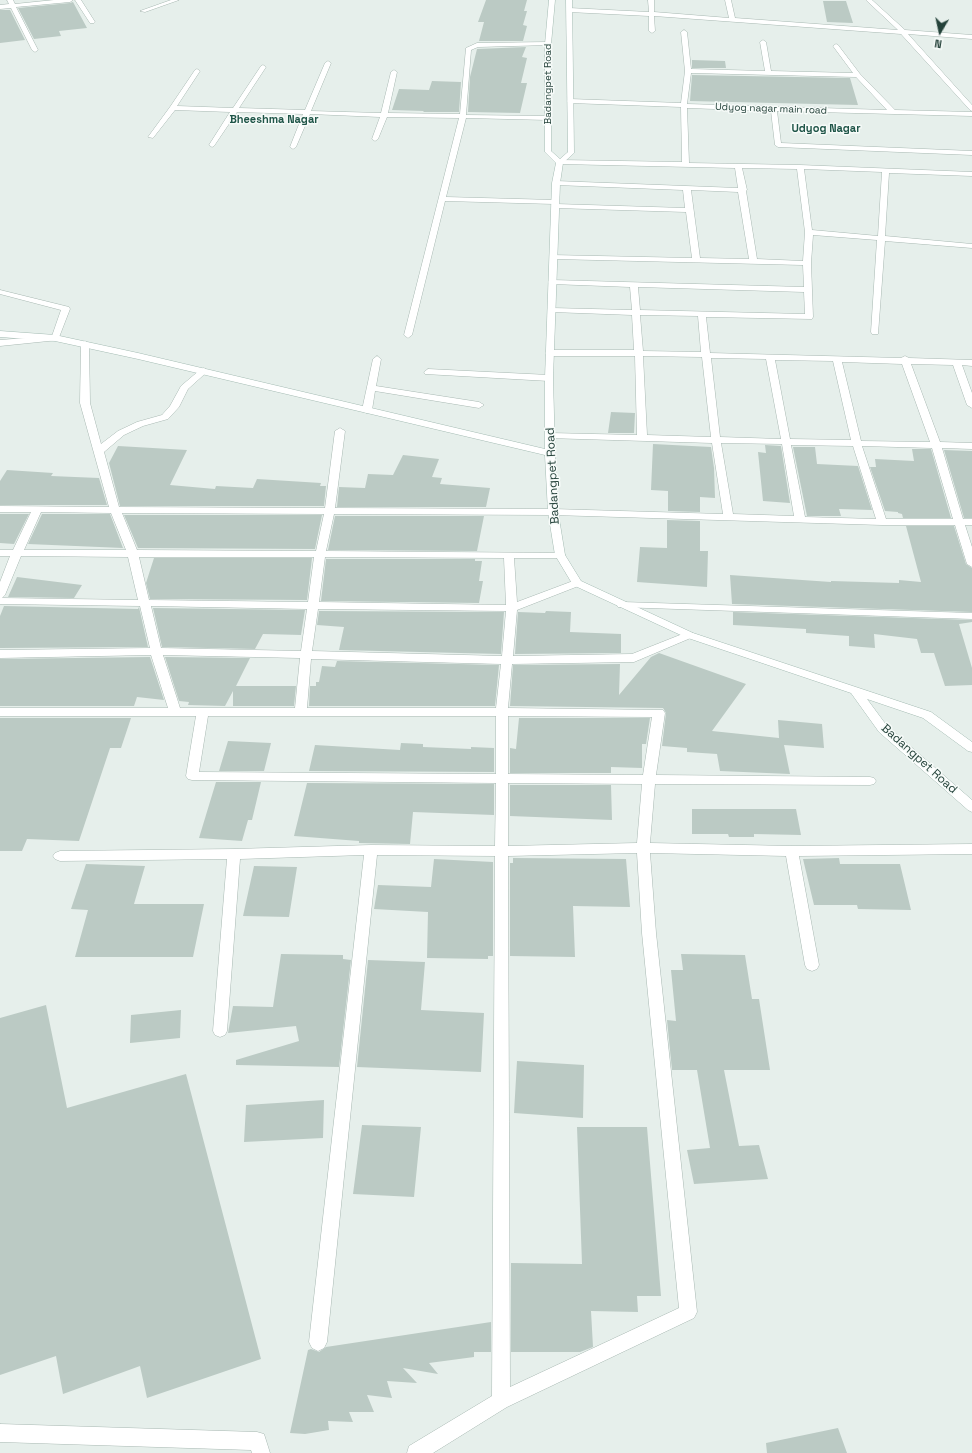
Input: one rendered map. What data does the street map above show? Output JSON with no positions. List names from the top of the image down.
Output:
{
  "streets": {
    "street": ["Badangpet Road", "Udyog nagar main road"]
  },
  "crossings": [
    ["Badangpet Road", "Udyog nagar main road"]
  ],
  "districts": ["Bheeshma Nagar", "Udyog Nagar"],
  "north": "bottom"
}
